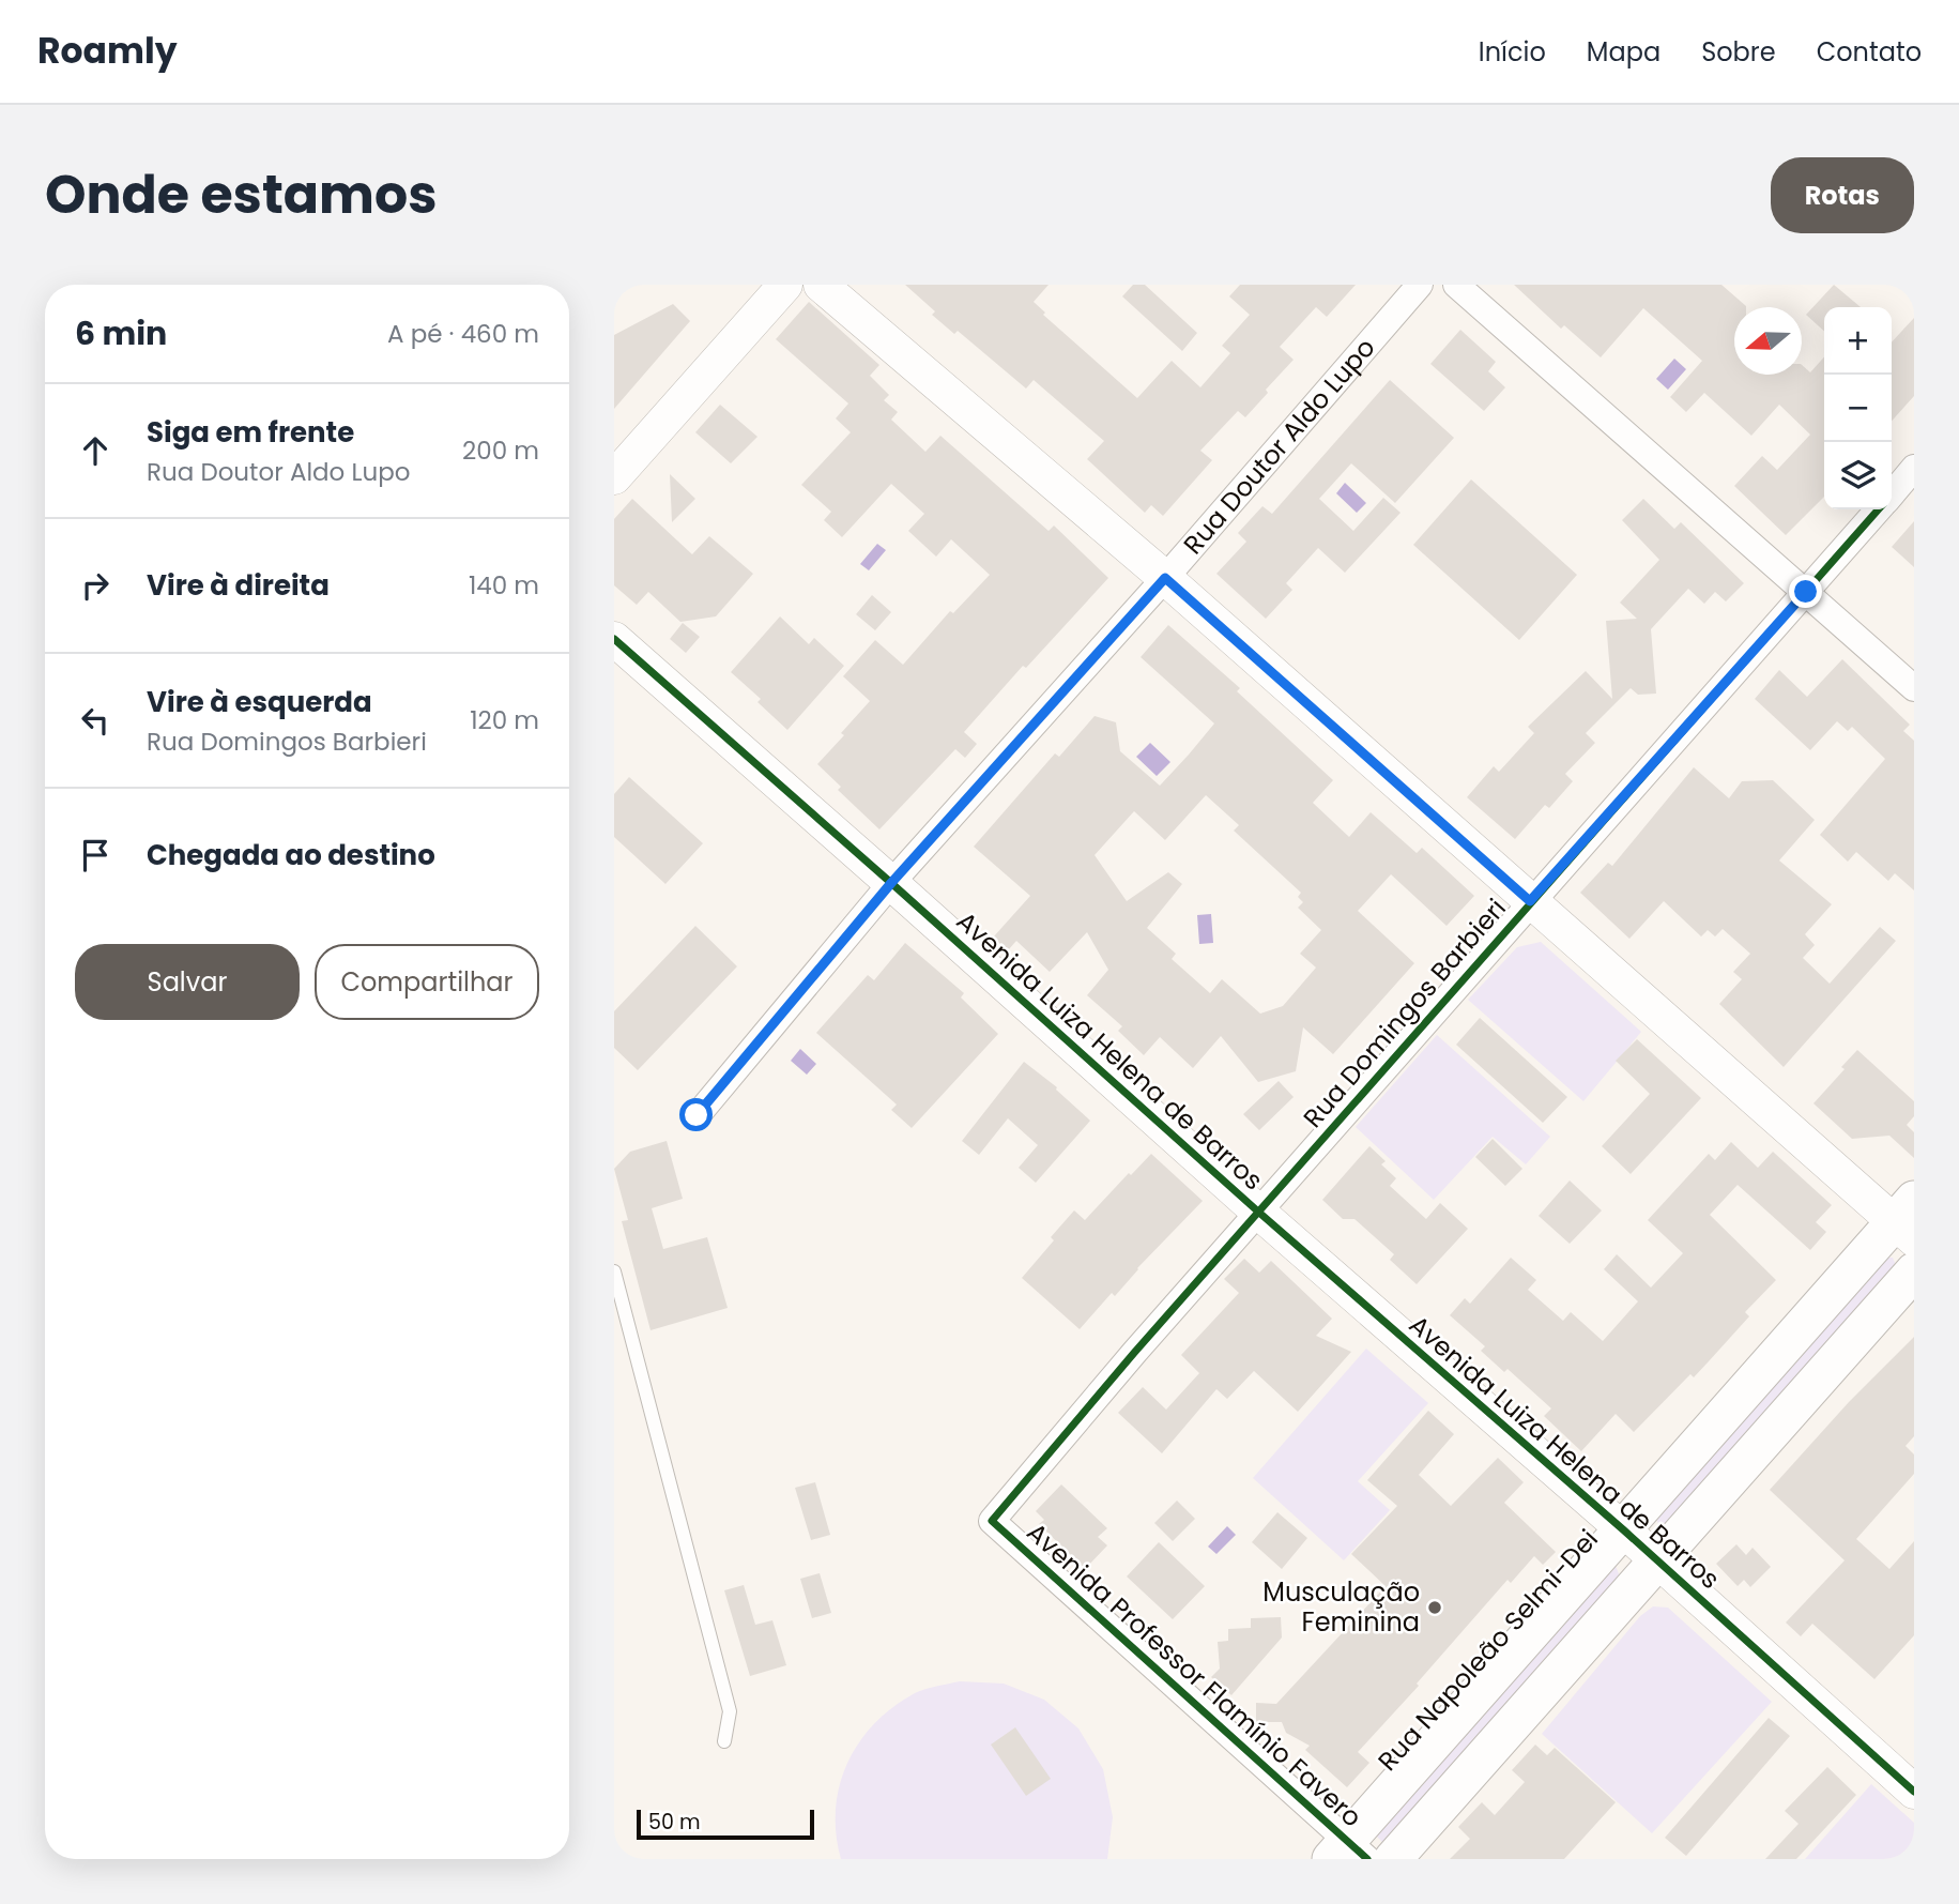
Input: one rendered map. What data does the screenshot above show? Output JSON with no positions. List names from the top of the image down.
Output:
{
  "streets": {
    "main road": ["Rua Napoleão Selmi-Dei"],
    "street": [
      "Rua Doutor Aldo Lupo",
      "Rua Domingos Barbieri",
      "Avenida Luiza Helena de Barros",
      "Avenida Professor Flamínio Favero"
    ]
  },
  "crossings": [
    ["Rua Doutor Aldo Lupo", "Avenida Luiza Helena de Barros"],
    ["Rua Domingos Barbieri", "Avenida Luiza Helena de Barros"],
    ["Rua Domingos Barbieri", "Avenida Professor Flamínio Favero"],
    ["Avenida Luiza Helena de Barros", "Rua Napoleão Selmi-Dei"],
    ["Rua Napoleão Selmi-Dei", "Avenida Professor Flamínio Favero"]
  ],
  "places": ["Musculação Feminina"],
  "scale_bar": "50 m",
  "north": "left",
  "page": {
    "header": "Roamly",
    "nav": [
      "Início",
      "Mapa",
      "Sobre",
      "Contato"
    ],
    "title": "Onde estamos",
    "buttons": [
      "Rotas",
      ["Salvar", "Compartilhar"]
    ],
    "heading": ["6 min", "A pé · 460 m"],
    "map_buttons": ["+", "−"],
    "list": [
      ["Siga em frente", "Rua Doutor Aldo Lupo", "200 m"],
      ["Vire à direita", "140 m"],
      ["Vire à esquerda", "Rua Domingos Barbieri", "120 m"],
      "Chegada ao destino"
    ],
    "scale": "50 m"
  }
}
